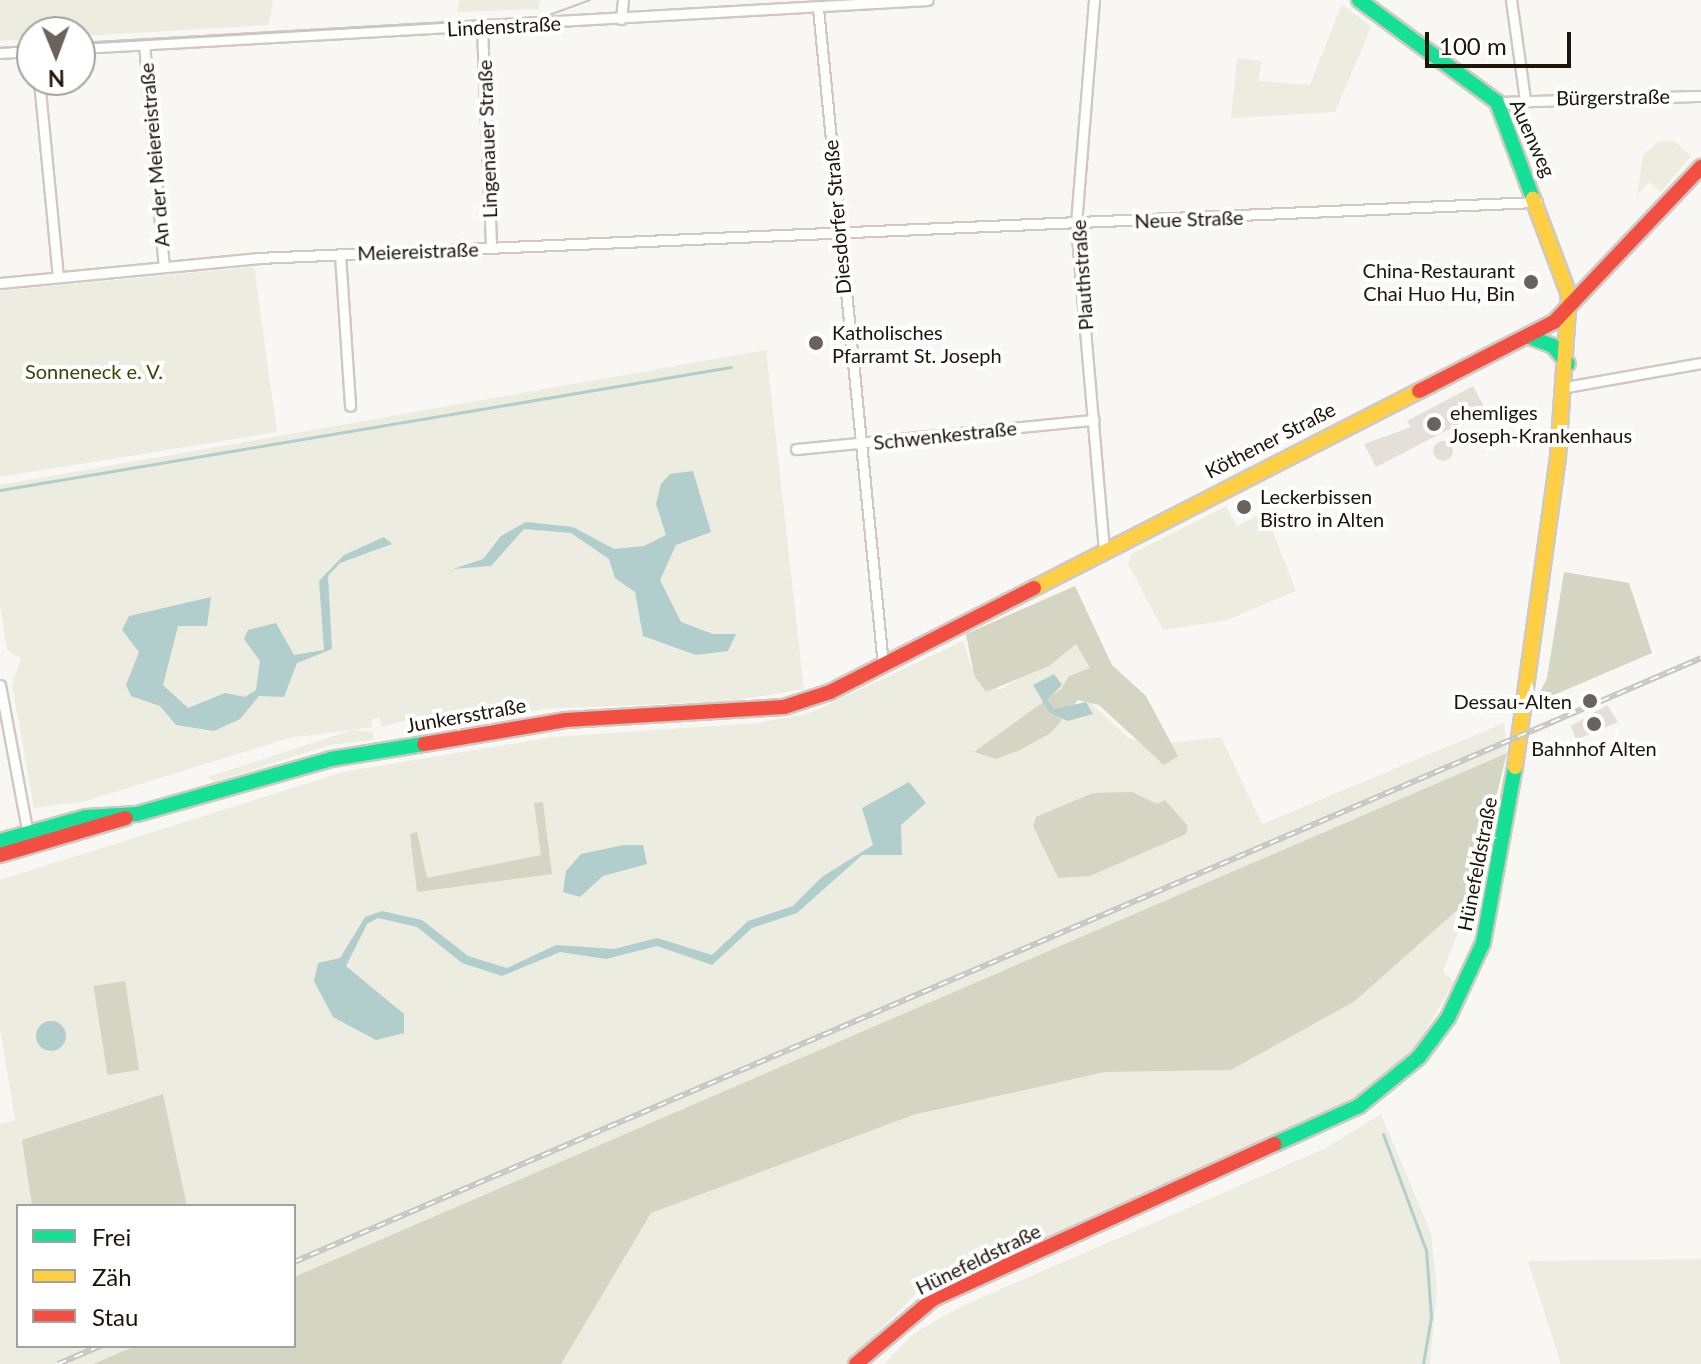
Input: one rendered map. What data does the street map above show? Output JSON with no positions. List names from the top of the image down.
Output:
{
  "streets": {
    "main road": [
      "Auenweg",
      "Köthener Straße",
      "Junkersstraße",
      "Hünefeldstraße"
    ],
    "street": [
      "Lindenstraße",
      "Bürgerstraße",
      "Lingenauer Straße",
      "An der Meiereistraße",
      "Diesdorfer Straße",
      "Neue Straße",
      "Meiereistraße",
      "Plauthstraße",
      "Schwenkestraße"
    ]
  },
  "crossings": [
    ["Lindenstraße", "Lingenauer Straße"],
    ["Lindenstraße", "An der Meiereistraße"],
    ["Lindenstraße", "Diesdorfer Straße"],
    ["Bürgerstraße", "Auenweg"],
    ["Auenweg", "Neue Straße"],
    ["Auenweg", "Köthener Straße"],
    ["Auenweg", "Hünefeldstraße"],
    ["Lingenauer Straße", "Meiereistraße"],
    ["An der Meiereistraße", "Meiereistraße"],
    ["Diesdorfer Straße", "Neue Straße"],
    ["Diesdorfer Straße", "Meiereistraße"],
    ["Diesdorfer Straße", "Schwenkestraße"],
    ["Diesdorfer Straße", "Köthener Straße"],
    ["Neue Straße", "Meiereistraße"],
    ["Neue Straße", "Plauthstraße"],
    ["Plauthstraße", "Schwenkestraße"],
    ["Plauthstraße", "Köthener Straße"],
    ["Köthener Straße", "Junkersstraße"],
    ["Köthener Straße", "Hünefeldstraße"]
  ],
  "parks": ["Sonneneck e. V."],
  "places": [
    "China-Restaurant Chai Huo Hu, Bin",
    "Katholisches Pfarramt St. Joseph",
    "ehemliges Joseph-Krankenhaus",
    "Leckerbissen Bistro in Alten",
    "Dessau-Alten",
    "Bahnhof Alten"
  ],
  "legend": ["Frei", "Zäh", "Stau"],
  "scale_bar": "100 m",
  "north": "bottom"
}
